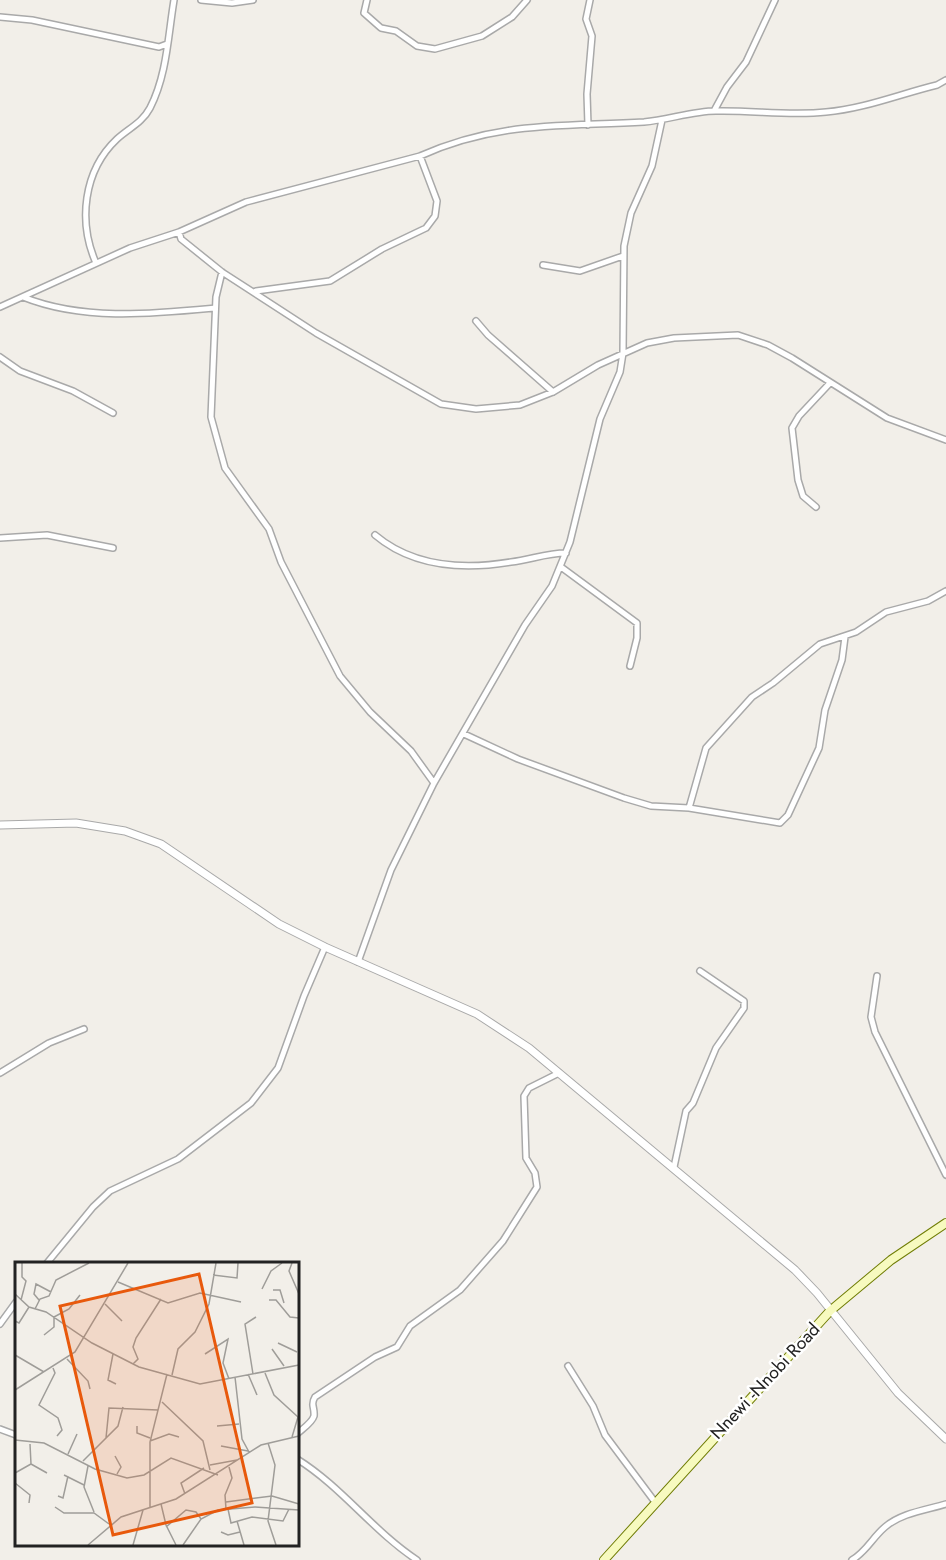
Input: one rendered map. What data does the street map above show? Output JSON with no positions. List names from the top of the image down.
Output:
{
  "streets": {
    "main road": ["Nnewi -Nnobi Road"]
  }
}
